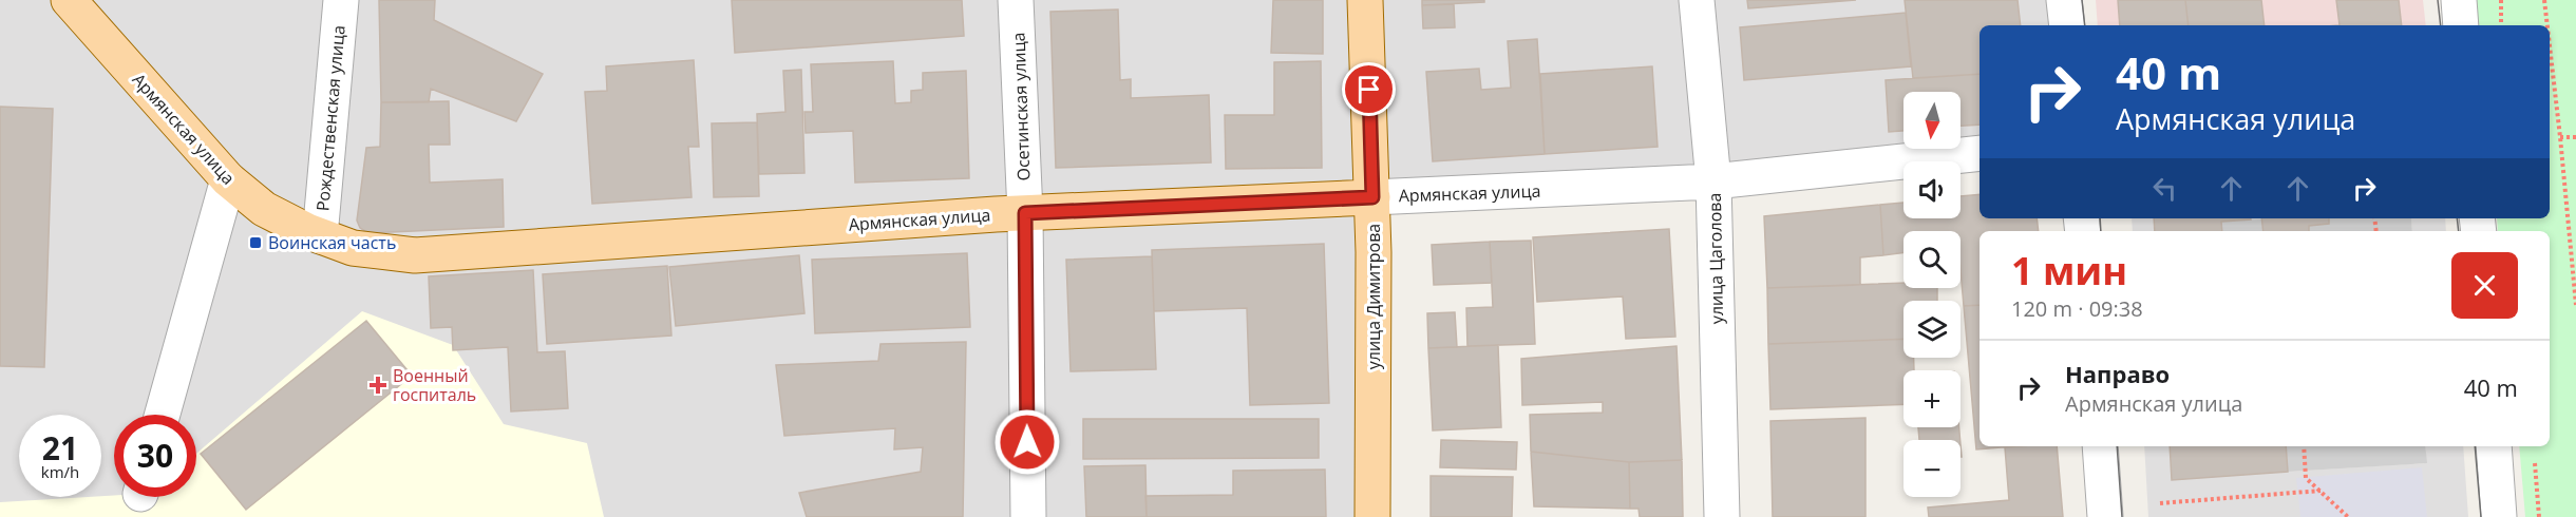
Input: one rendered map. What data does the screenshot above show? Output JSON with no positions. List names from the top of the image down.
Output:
{
  "streets": {
    "main road": ["Армянская улица", "улица Димитрова"],
    "street": ["Осетинская улица", "Рождественская улица", "улица Цаголова"]
  },
  "crossings": [
    ["Осетинская улица", "Армянская улица"],
    ["Рождественская улица", "Армянская улица"],
    ["Армянская улица", "улица Цаголова"],
    ["Армянская улица", "улица Димитрова"]
  ],
  "places": {
    "transit": ["Воинская часть"],
    "health": ["Военный госпиталь"]
  },
  "north": "bottom",
  "page": {
    "turn": ["40 m", "Армянская улица"],
    "map_buttons": ["+", "−"],
    "heading": ["1 мин", "120 m · 09:38"],
    "list": [
      {
        "name": "Направо",
        "note": "Армянская улица",
        "value": "40 m"
      }
    ],
    "speed": "21 km/h",
    "limit": "30"
  }
}
